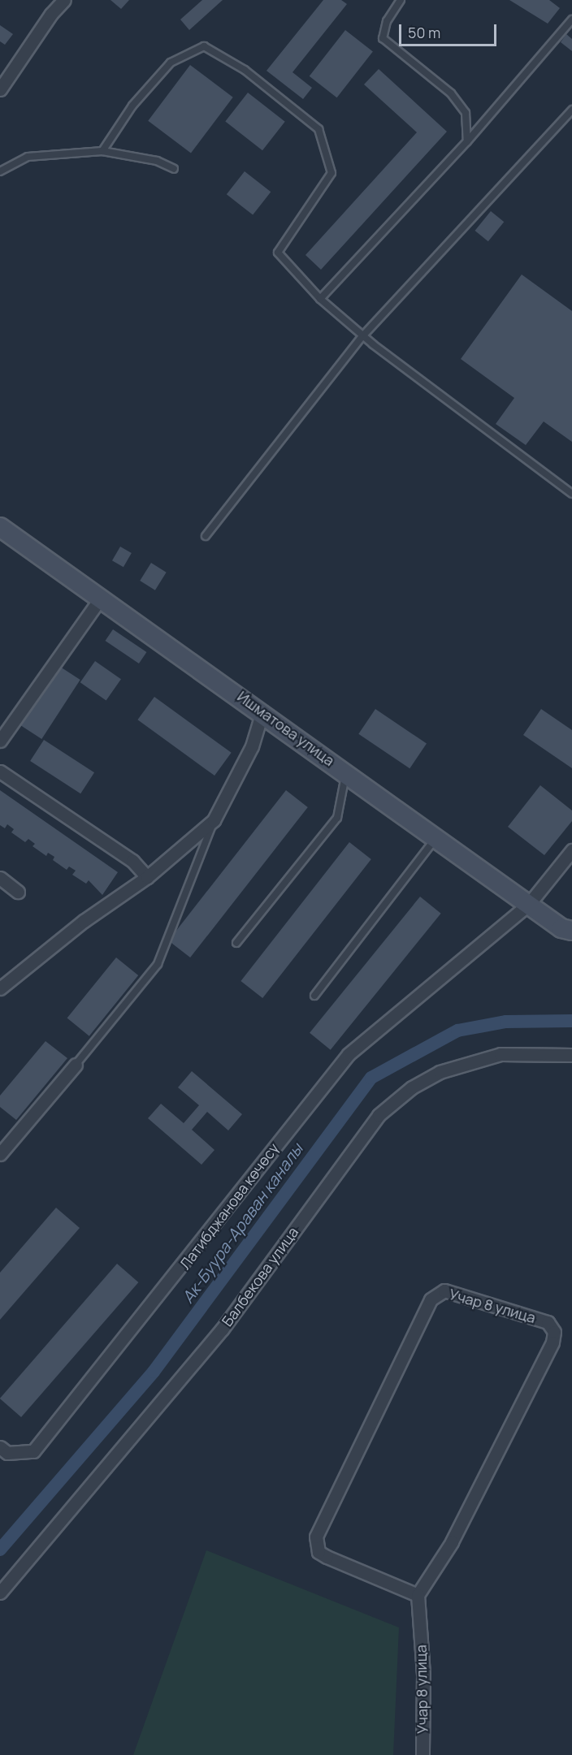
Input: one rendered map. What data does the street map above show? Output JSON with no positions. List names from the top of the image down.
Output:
{
  "streets": {
    "main road": ["Ишматова улица"],
    "street": ["Латибджанова көчөсү", "Балбекова улица", "Учар 8 улица"]
  },
  "crossings": [
    ["Ишматова улица", "Латибджанова көчөсү"]
  ],
  "water": ["Ак-Буура-Араван каналы"],
  "scale_bar": "50 m"
}
